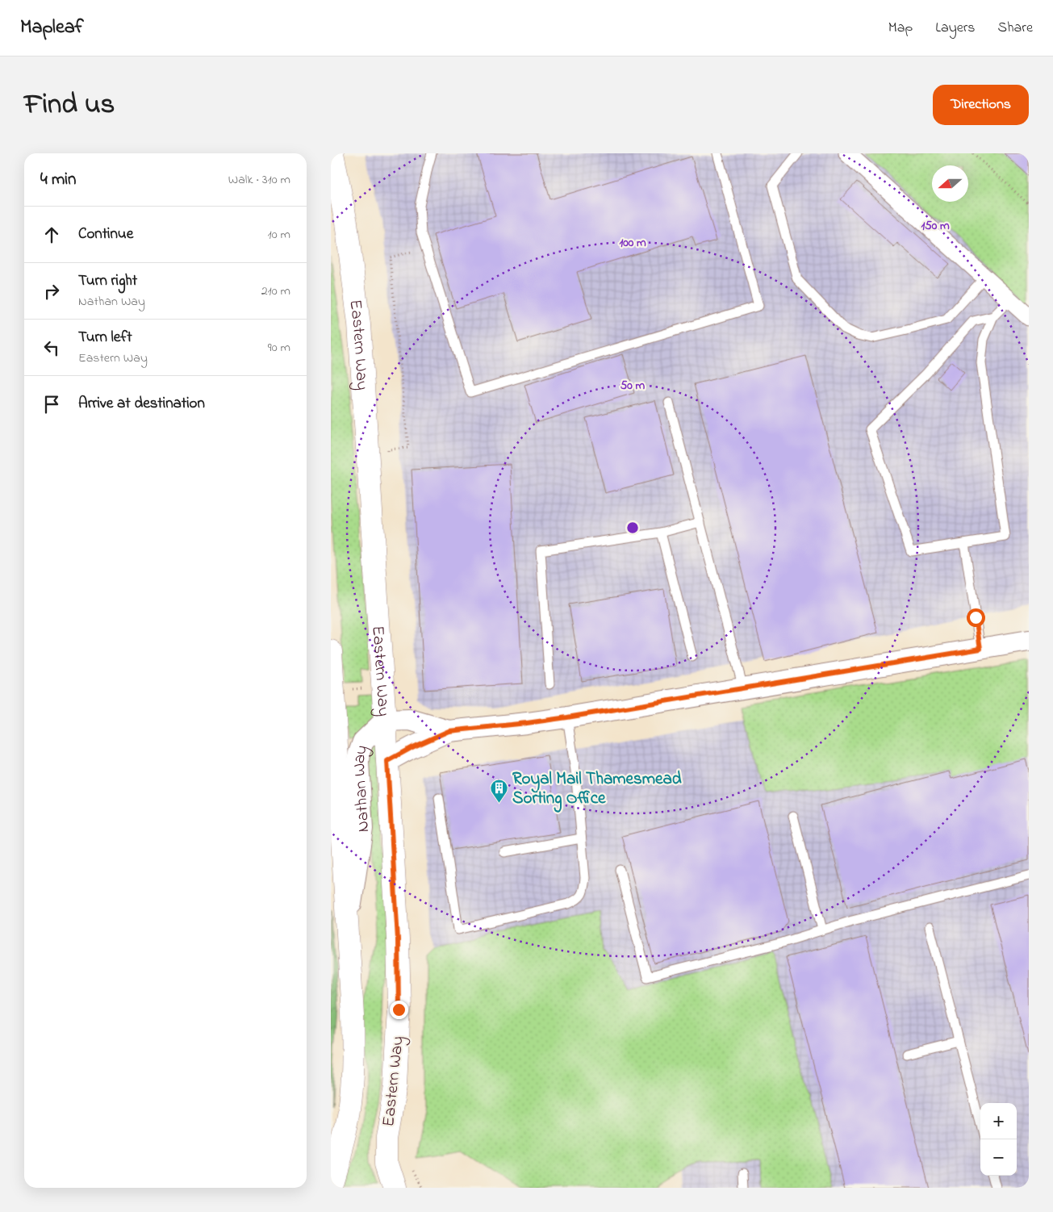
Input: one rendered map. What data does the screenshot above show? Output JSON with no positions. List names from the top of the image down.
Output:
{
  "streets": {
    "main road": ["Eastern Way"],
    "street": ["Nathan Way"]
  },
  "crossings": [
    ["Eastern Way", "Nathan Way"]
  ],
  "places": {
    "building": ["Royal Mail Thamesmead Sorting Office"]
  },
  "north": "left",
  "page": {
    "header": "Mapleaf",
    "nav": ["Map", "Layers", "Share"],
    "title": "Find us",
    "buttons": "Directions",
    "heading": ["4 min", "Walk · 310 m"],
    "list": [
      ["Continue", "10 m"],
      ["Turn right", "Nathan Way", "210 m"],
      ["Turn left", "Eastern Way", "90 m"],
      "Arrive at destination"
    ],
    "map_buttons": ["+", "−"]
  },
  "rings": ["150 m", "100 m", "50 m"]
}
